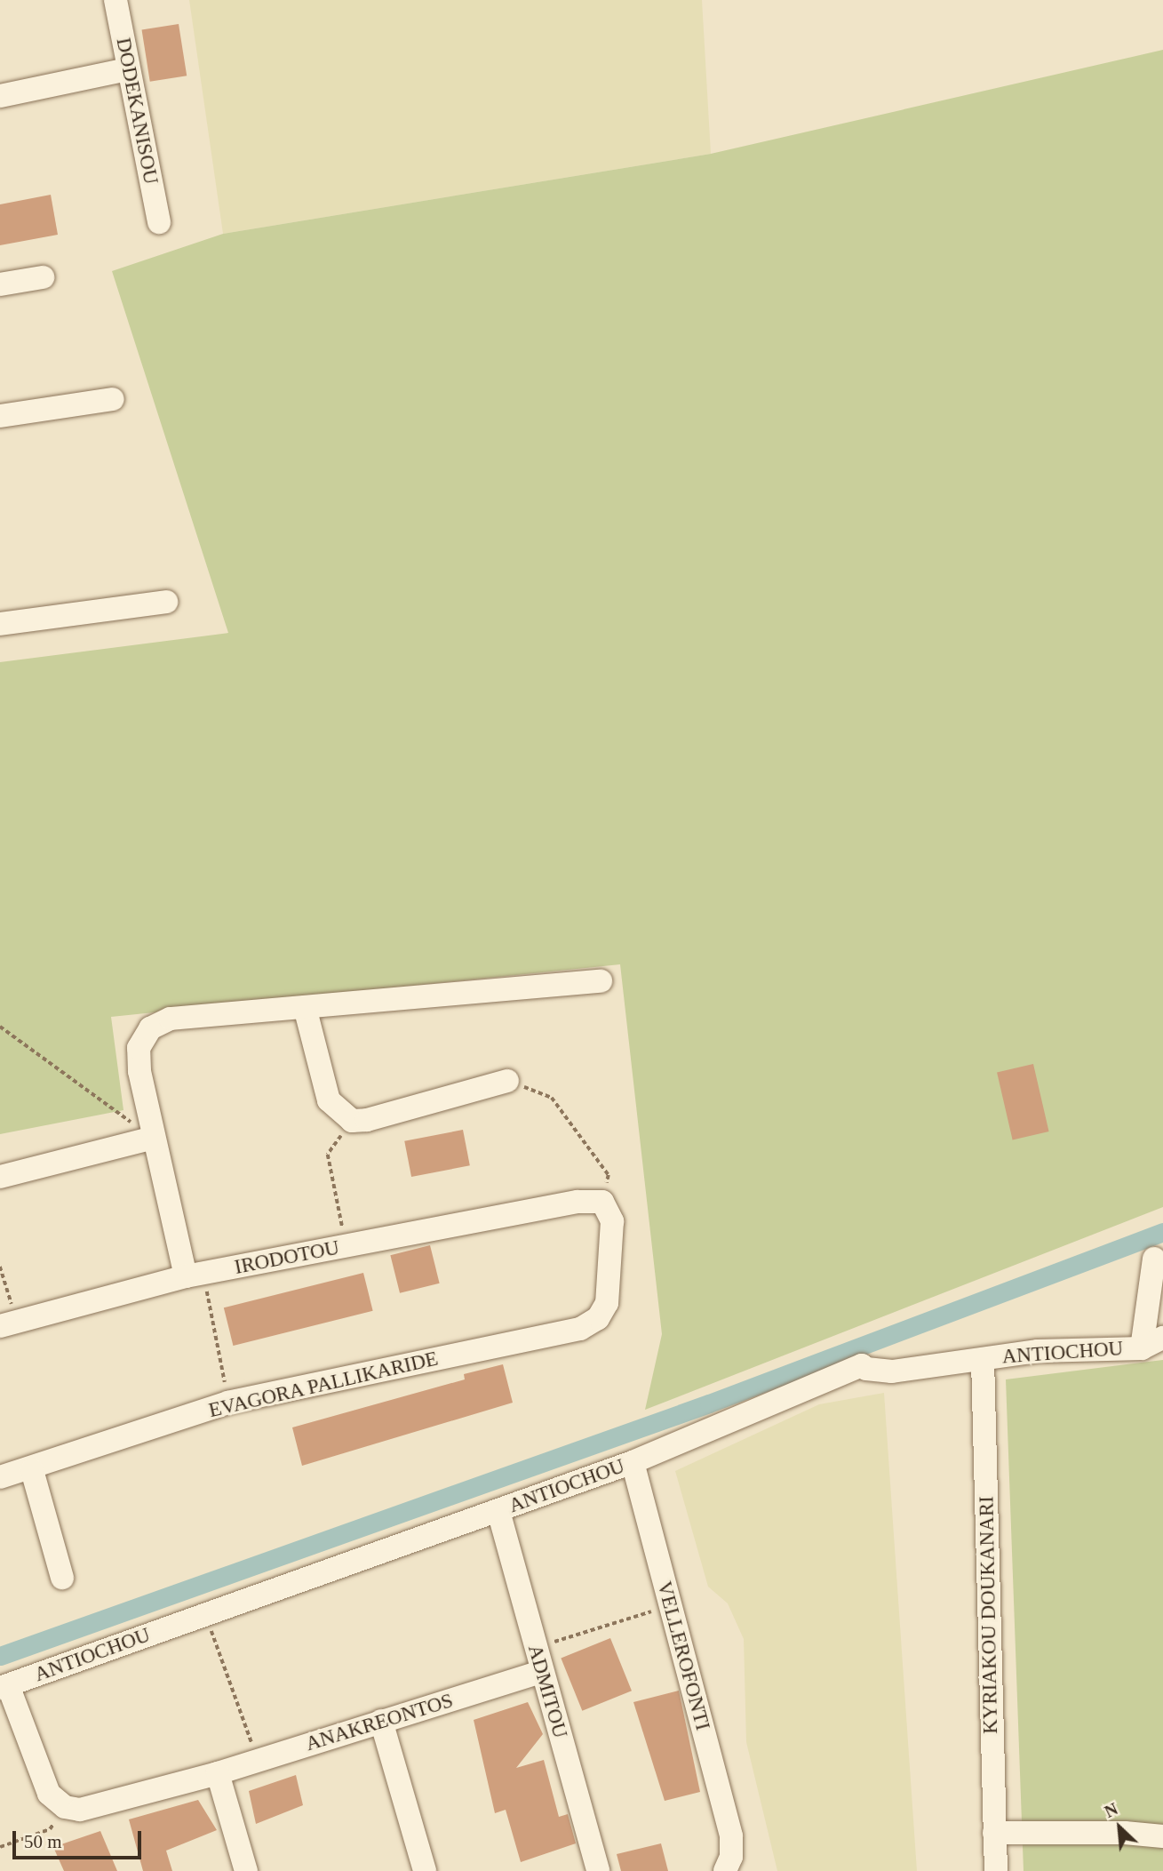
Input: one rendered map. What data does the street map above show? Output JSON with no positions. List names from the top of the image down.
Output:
{
  "streets": {
    "street": [
      "DODEKANISOU",
      "IRODOTOU",
      "ANTIOCHOU",
      "EVAGORA PALLIKARIDE",
      "KYRIAKOU DOUKANARI",
      "VELLEROFONTI",
      "ADMITOU",
      "ANAKREONTOS"
    ]
  },
  "crossings": [
    ["IRODOTOU", "EVAGORA PALLIKARIDE"],
    ["ANTIOCHOU", "KYRIAKOU DOUKANARI"],
    ["ANTIOCHOU", "VELLEROFONTI"],
    ["ANTIOCHOU", "ADMITOU"],
    ["ADMITOU", "ANAKREONTOS"]
  ],
  "scale_bar": "50 m",
  "north": "top left"
}
